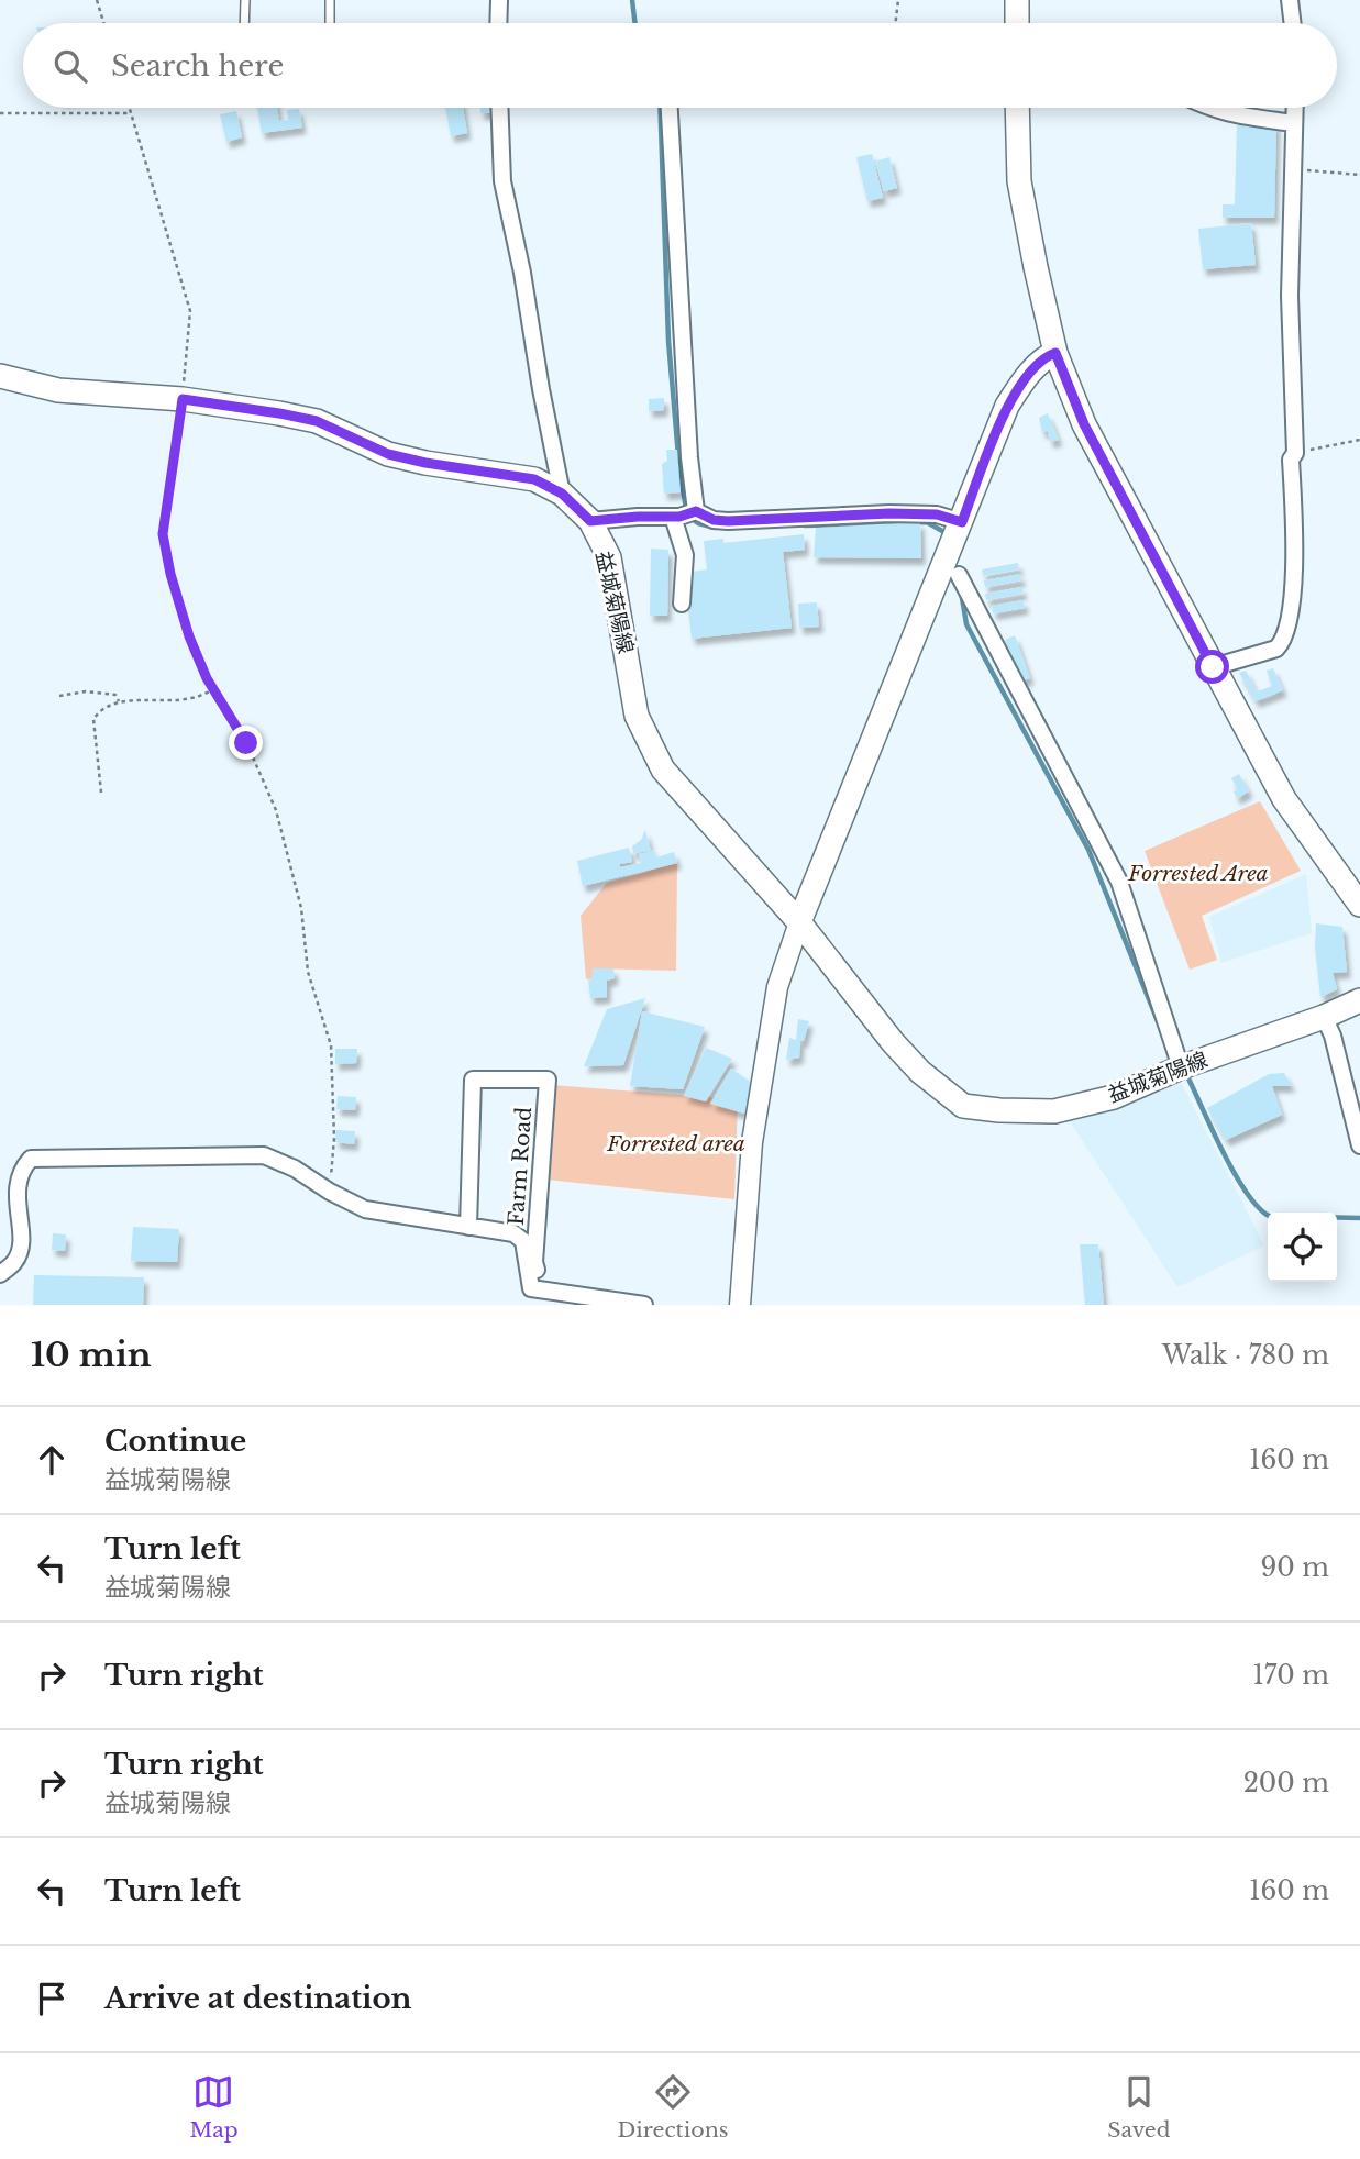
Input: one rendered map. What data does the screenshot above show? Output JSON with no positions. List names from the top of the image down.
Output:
{
  "streets": {
    "main road": ["益城菊陽線"],
    "street": ["Farm Road"]
  },
  "parks": ["Forrested Area", "Forrested area"],
  "page": {
    "search": "Search here",
    "heading": ["10 min", "Walk · 780 m"],
    "list": [
      ["Continue", "益城菊陽線", "160 m"],
      ["Turn left", "益城菊陽線", "90 m"],
      ["Turn right", "170 m"],
      ["Turn right", "益城菊陽線", "200 m"],
      ["Turn left", "160 m"],
      "Arrive at destination"
    ],
    "nav": ["Map", "Directions", "Saved"]
  }
}
